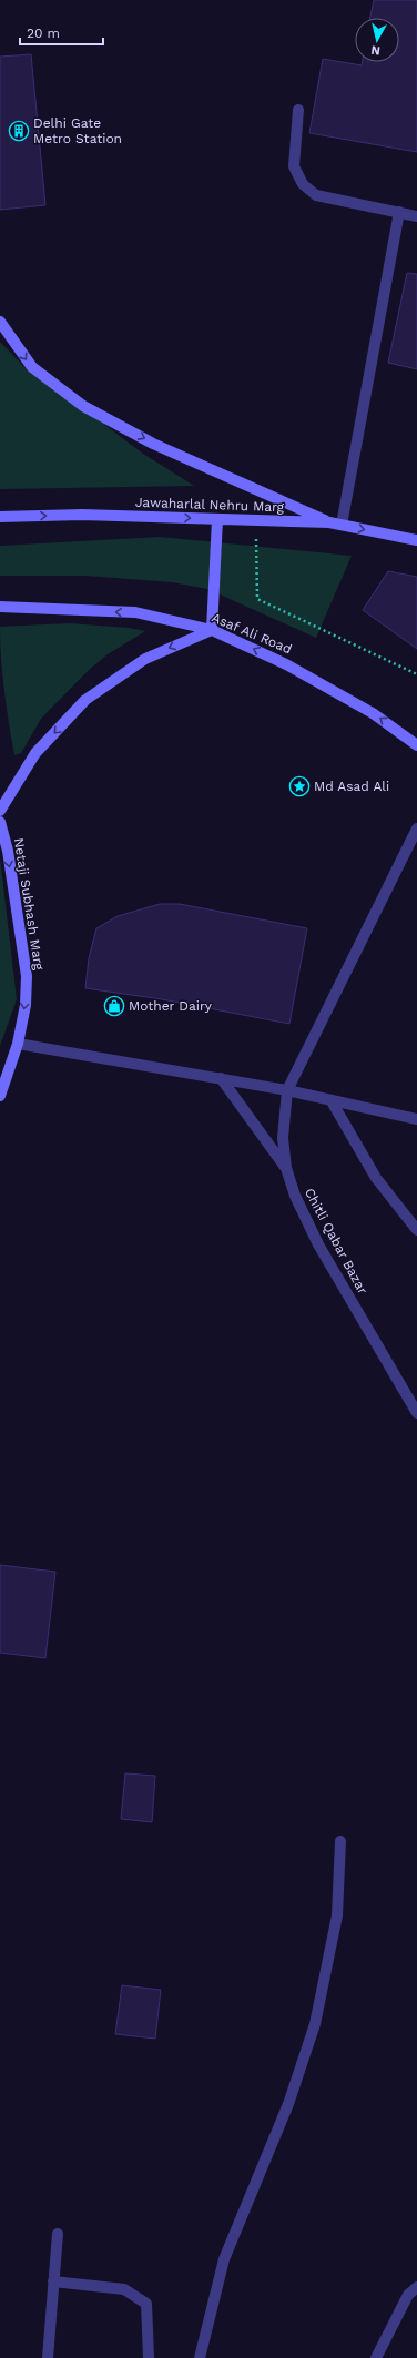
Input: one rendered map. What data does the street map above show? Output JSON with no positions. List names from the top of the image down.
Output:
{
  "streets": {
    "main road": ["Jawaharlal Nehru Marg", "Asaf Ali Road", "Netaji Subhash Marg"],
    "street": ["Chitli Qabar Bazar"]
  },
  "one_way": ["Jawaharlal Nehru Marg", "Asaf Ali Road", "Netaji Subhash Marg"],
  "places": {
    "building": ["Delhi Gate Metro Station"],
    "place": ["Md Asad Ali"],
    "shop": ["Mother Dairy"]
  },
  "scale_bar": "20 m",
  "north": "bottom"
}
